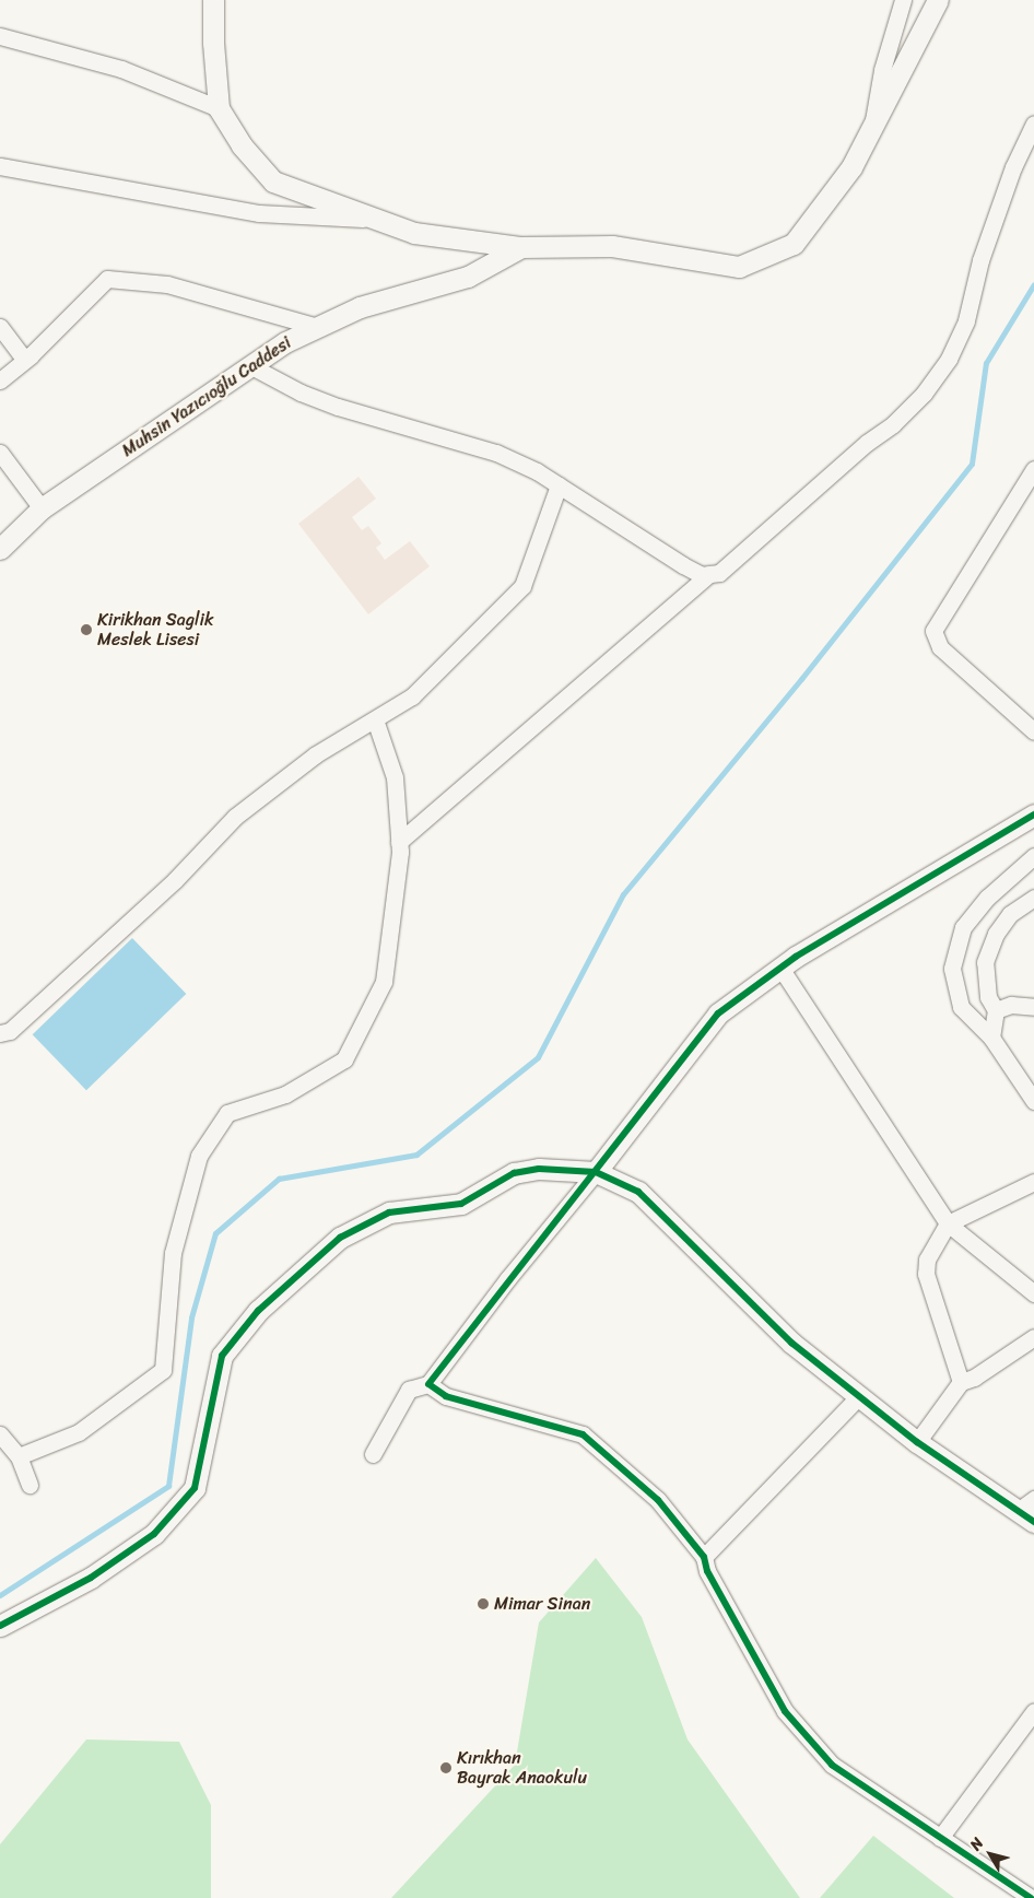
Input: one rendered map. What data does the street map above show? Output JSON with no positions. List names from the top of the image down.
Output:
{
  "streets": {
    "street": ["Muhsin Yazıcıoğlu Caddesi"]
  },
  "places": ["Kirikhan Saglik Meslek Lisesi", "Mimar Sinan", "Kırıkhan Bayrak Anaokulu"],
  "north": "top left"
}
